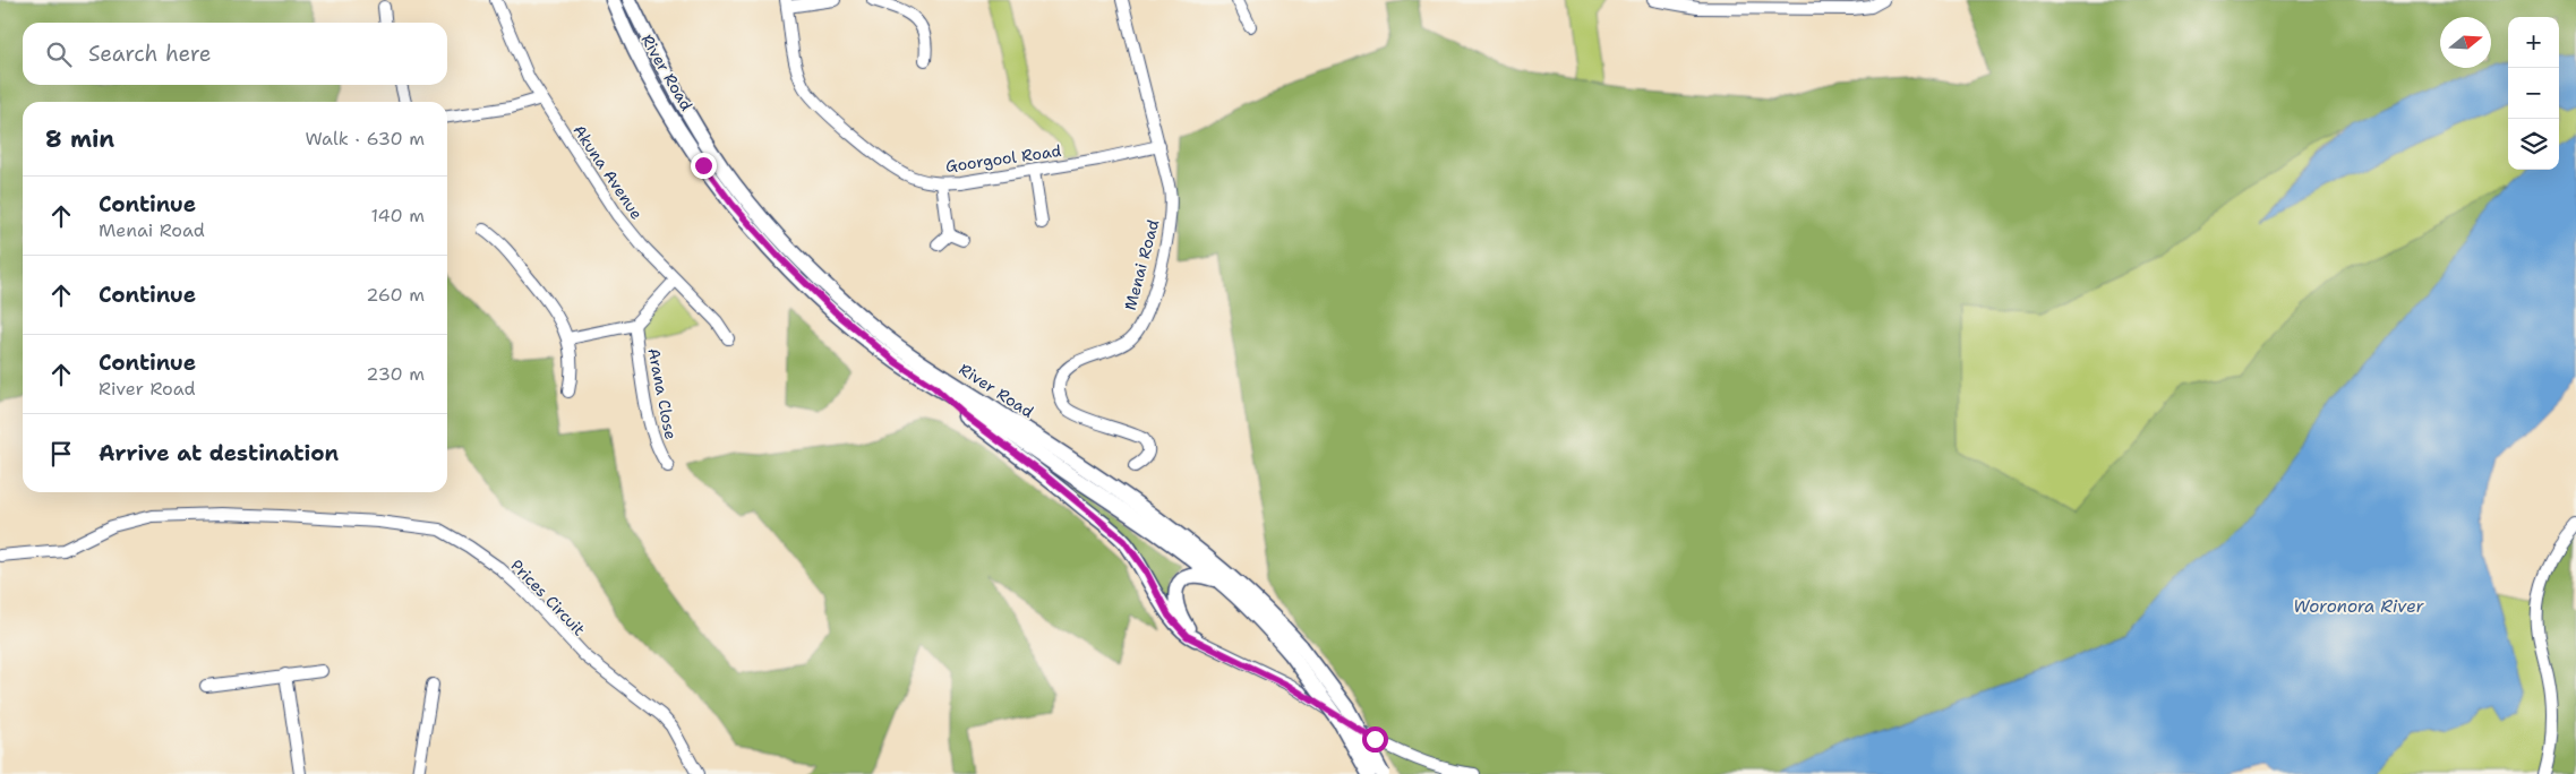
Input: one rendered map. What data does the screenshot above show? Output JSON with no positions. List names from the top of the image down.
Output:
{
  "streets": {
    "main road": ["River Road"],
    "street": [
      "Goorgool Road",
      "Akuna Avenue",
      "Menai Road",
      "Arana Close",
      "Prices Circuit"
    ]
  },
  "crossings": [
    ["Goorgool Road", "Menai Road"]
  ],
  "water": ["Woronora River"],
  "north": "right",
  "page": {
    "map_buttons": ["+", "−"],
    "search": "Search here",
    "heading": ["8 min", "Walk · 630 m"],
    "list": [
      ["Continue", "Menai Road", "140 m"],
      ["Continue", "260 m"],
      ["Continue", "River Road", "230 m"],
      "Arrive at destination"
    ]
  }
}
